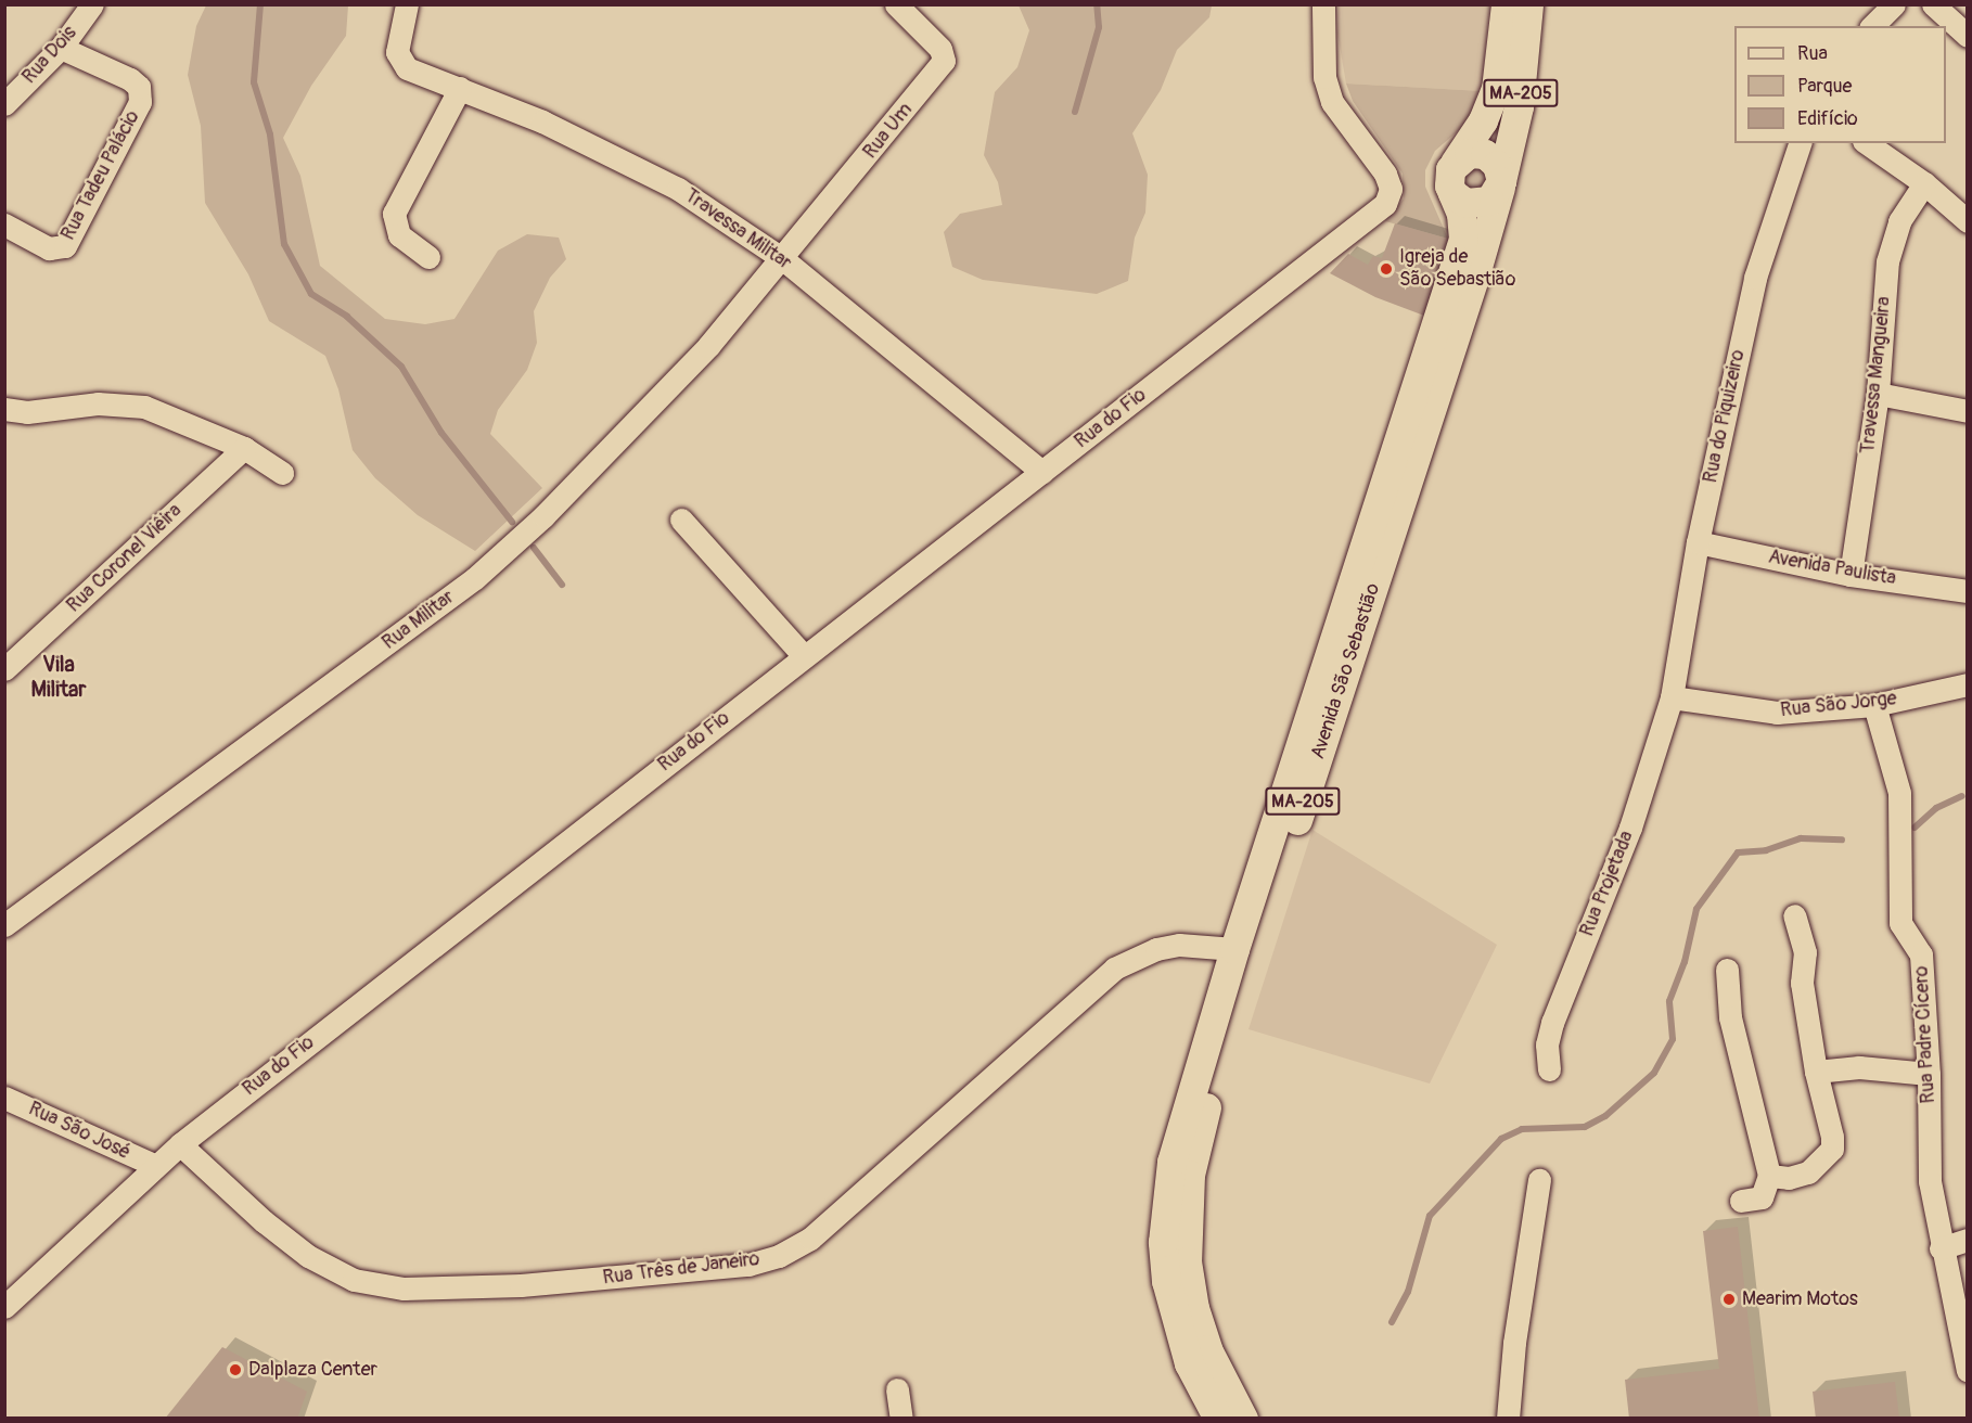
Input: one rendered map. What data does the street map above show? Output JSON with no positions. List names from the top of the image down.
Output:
{
  "streets": {
    "main road": ["MA-205", "Avenida São Sebastião"],
    "street": [
      "Rua Dois",
      "Rua Um",
      "Rua Tadeu Palácio",
      "Travessa Militar",
      "Travessa Mangueira",
      "Rua do Piquizeiro",
      "Rua do Fio",
      "Rua Coronel Viêira",
      "Avenida Paulista",
      "Rua Militar",
      "Rua São Jorge",
      "Rua Projetada",
      "Rua Padre Cícero",
      "Rua São José",
      "Rua Três de Janeiro"
    ]
  },
  "crossings": [
    ["Rua Dois", "Rua Tadeu Palácio"],
    ["MA-205", "Avenida São Sebastião"],
    ["Rua Um", "Travessa Militar"],
    ["Rua Um", "Rua Militar"],
    ["Travessa Militar", "Rua do Fio"],
    ["Travessa Militar", "Rua Militar"],
    ["Travessa Mangueira", "Avenida Paulista"],
    ["Rua do Piquizeiro", "Avenida Paulista"],
    ["Rua do Piquizeiro", "Rua São Jorge"],
    ["Rua do Piquizeiro", "Rua Projetada"],
    ["Rua do Fio", "Rua São José"],
    ["Rua do Fio", "Rua Três de Janeiro"],
    ["Avenida São Sebastião", "Rua Três de Janeiro"],
    ["Rua São Jorge", "Rua Projetada"],
    ["Rua São Jorge", "Rua Padre Cícero"]
  ],
  "districts": ["Vila Militar"],
  "places": ["Igreja de São Sebastião", "Mearim Motos", "Dalplaza Center"],
  "legend": ["Rua", "Parque", "Edifício"]
}
